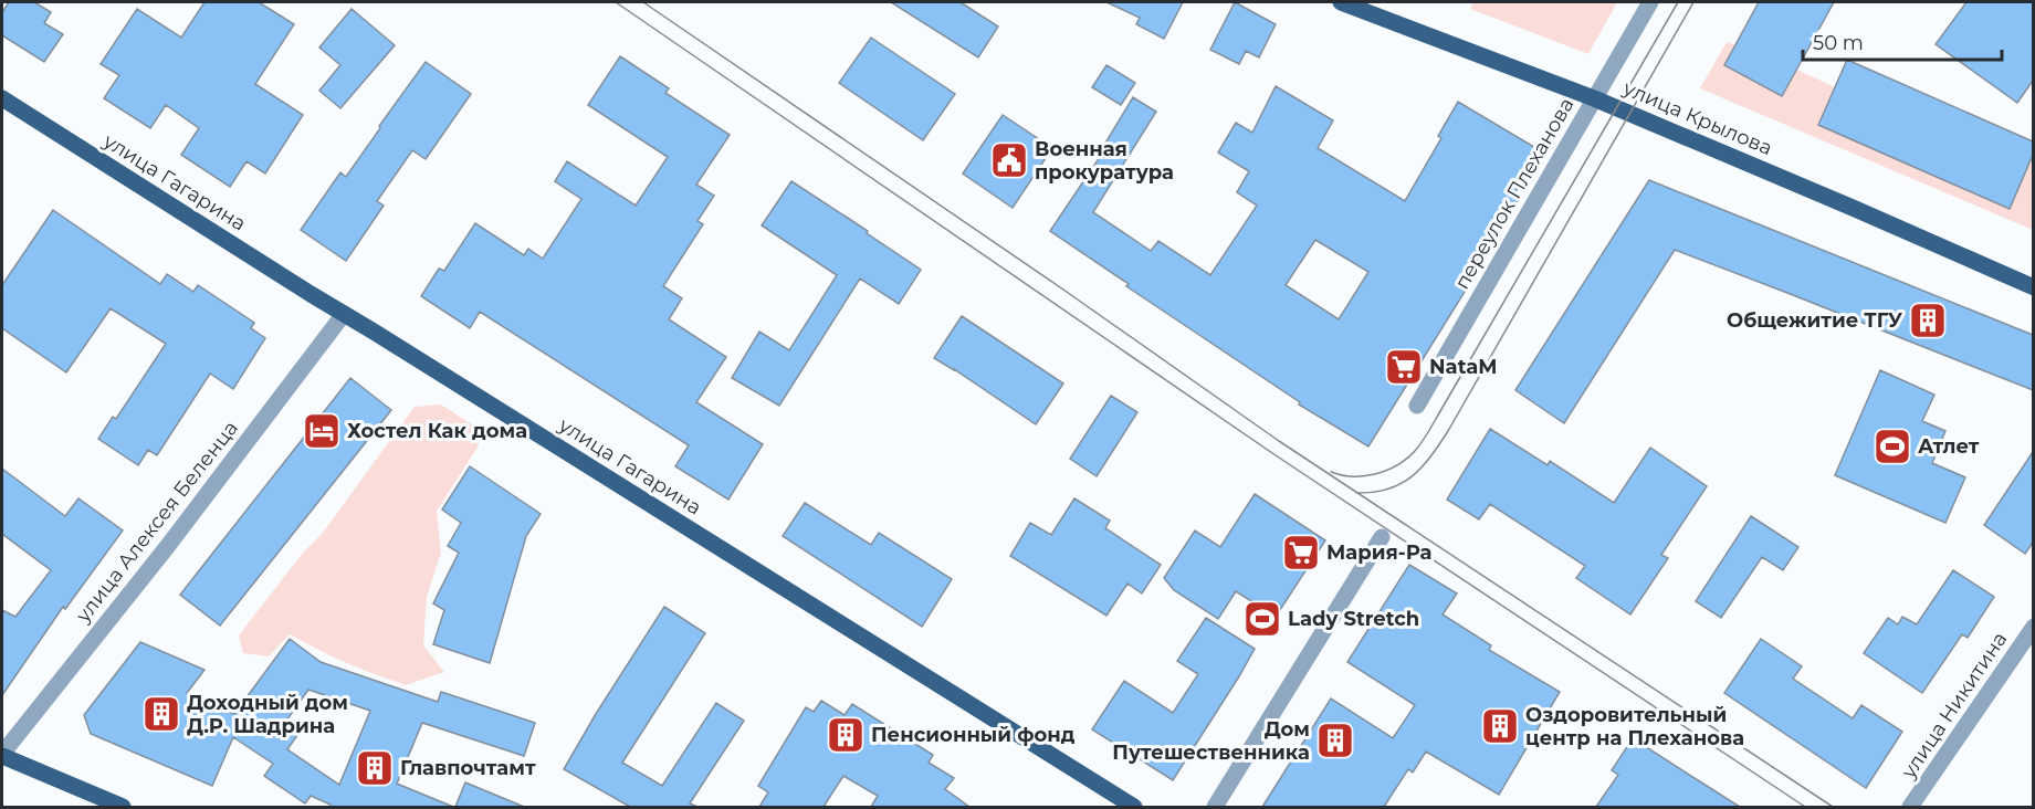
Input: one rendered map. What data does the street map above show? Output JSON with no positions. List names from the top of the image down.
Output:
{
  "streets": {
    "main road": ["улица Крылова", "улица Гагарина"],
    "street": ["переулок Плеханова", "улица Алексея Беленца", "улица Никитина"]
  },
  "crossings": [
    ["улица Крылова", "переулок Плеханова"],
    ["улица Гагарина", "улица Алексея Беленца"]
  ],
  "places": {
    "public building": ["Военная прокуратура"],
    "building": [
      "Общежитие ТГУ",
      "Доходный дом Д.Р. Шадрина",
      "Оздоровительный центр на Плеханова",
      "Пенсионный фонд",
      "Дом Путешественника",
      "Главпочтамт"
    ],
    "supermarket": ["NataM", "Мария-Ра"],
    "hotel": ["Хостел Как дома"],
    "sports": ["Атлет", "Lady Stretch"]
  },
  "scale_bar": "50 m"
}
